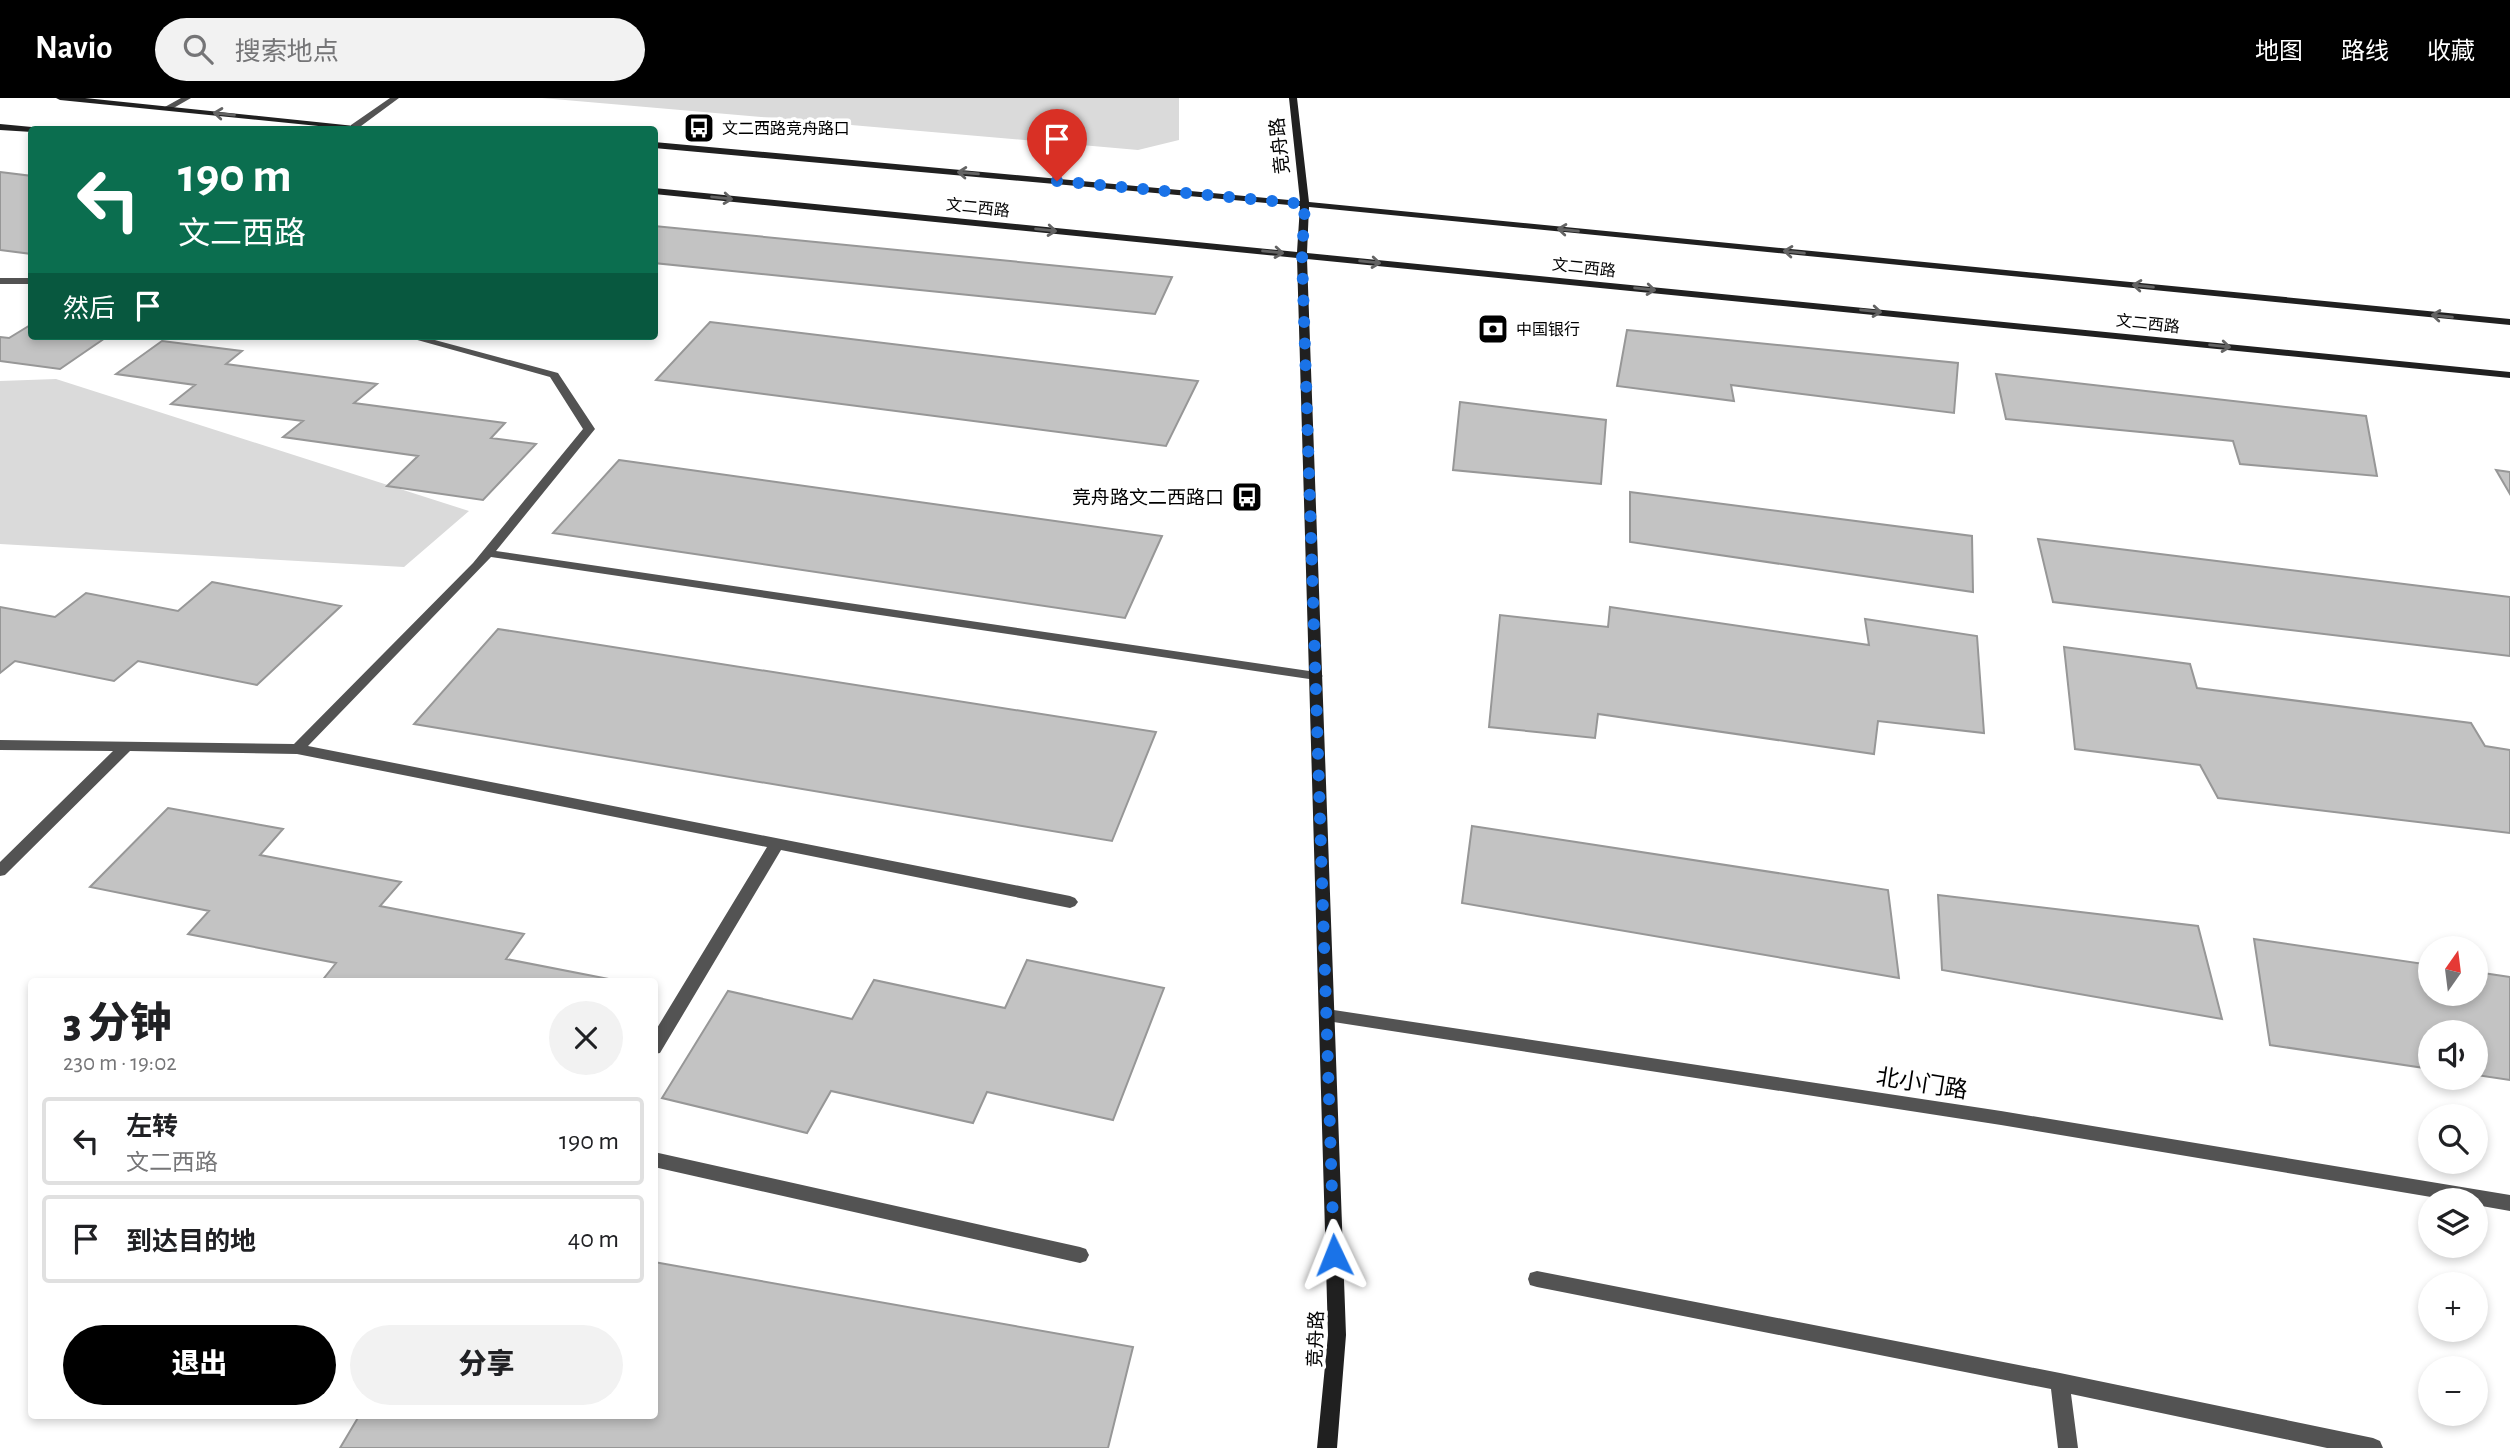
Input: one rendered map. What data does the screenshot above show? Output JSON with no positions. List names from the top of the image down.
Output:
{
  "streets": {
    "main road": ["竞舟路", "文二西路"],
    "street": ["北小门路"]
  },
  "crossings": [
    ["竞舟路", "文二西路"],
    ["竞舟路", "北小门路"]
  ],
  "places": {
    "bus stop": ["文二西路竞舟路口", "竞舟路文二西路口"],
    "bank": ["中国银行"]
  },
  "north": "top",
  "page": {
    "header": "Navio",
    "search": "搜索地点",
    "nav": ["地图", "路线", "收藏"],
    "turn": ["190 m", "文二西路"],
    "then": "然后",
    "map_buttons": ["+", "−"],
    "heading": ["3 分钟", "230 m · 19:02"],
    "list": [
      {
        "name": "左转",
        "note": "文二西路",
        "value": "190 m"
      },
      {
        "name": "到达目的地",
        "value": "40 m"
      }
    ],
    "buttons": ["退出", "分享"]
  }
}
